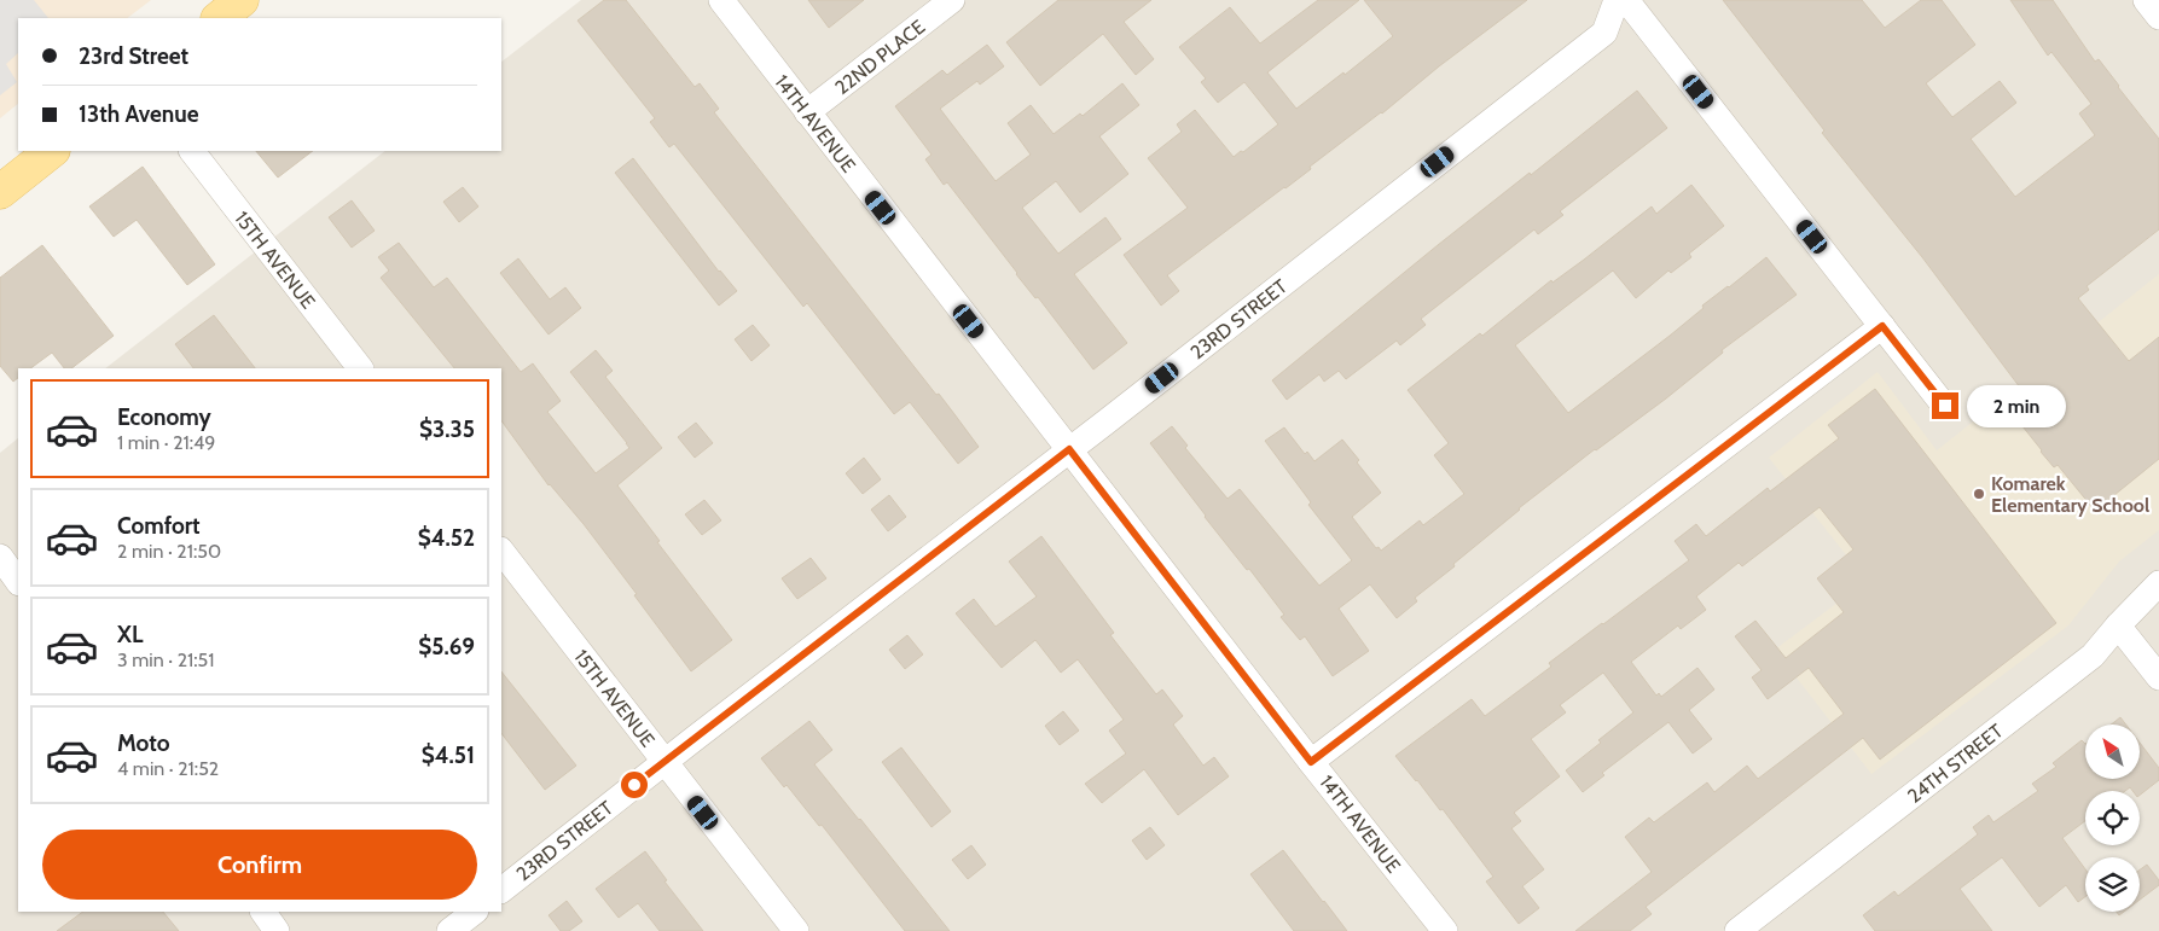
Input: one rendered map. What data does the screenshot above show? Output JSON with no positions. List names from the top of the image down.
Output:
{
  "streets": {
    "street": [
      "22ND PLACE",
      "14TH AVENUE",
      "15TH AVENUE",
      "23RD STREET",
      "24TH STREET"
    ]
  },
  "crossings": [
    ["22ND PLACE", "14TH AVENUE"],
    ["14TH AVENUE", "23RD STREET"],
    ["15TH AVENUE", "23RD STREET"]
  ],
  "places": ["Komarek Elementary School"],
  "north": "top left",
  "page": {
    "banner": ["23rd Street", "13th Avenue"],
    "list": [
      {
        "name": "Economy",
        "note": "1 min · 21:49",
        "value": "$3.35"
      },
      {
        "name": "Comfort",
        "note": "2 min · 21:50",
        "value": "$4.52"
      },
      {
        "name": "XL",
        "note": "3 min · 21:51",
        "value": "$5.69"
      },
      {
        "name": "Moto",
        "note": "4 min · 21:52",
        "value": "$4.51"
      }
    ],
    "bubble": "2 min",
    "buttons": "Confirm"
  }
}
